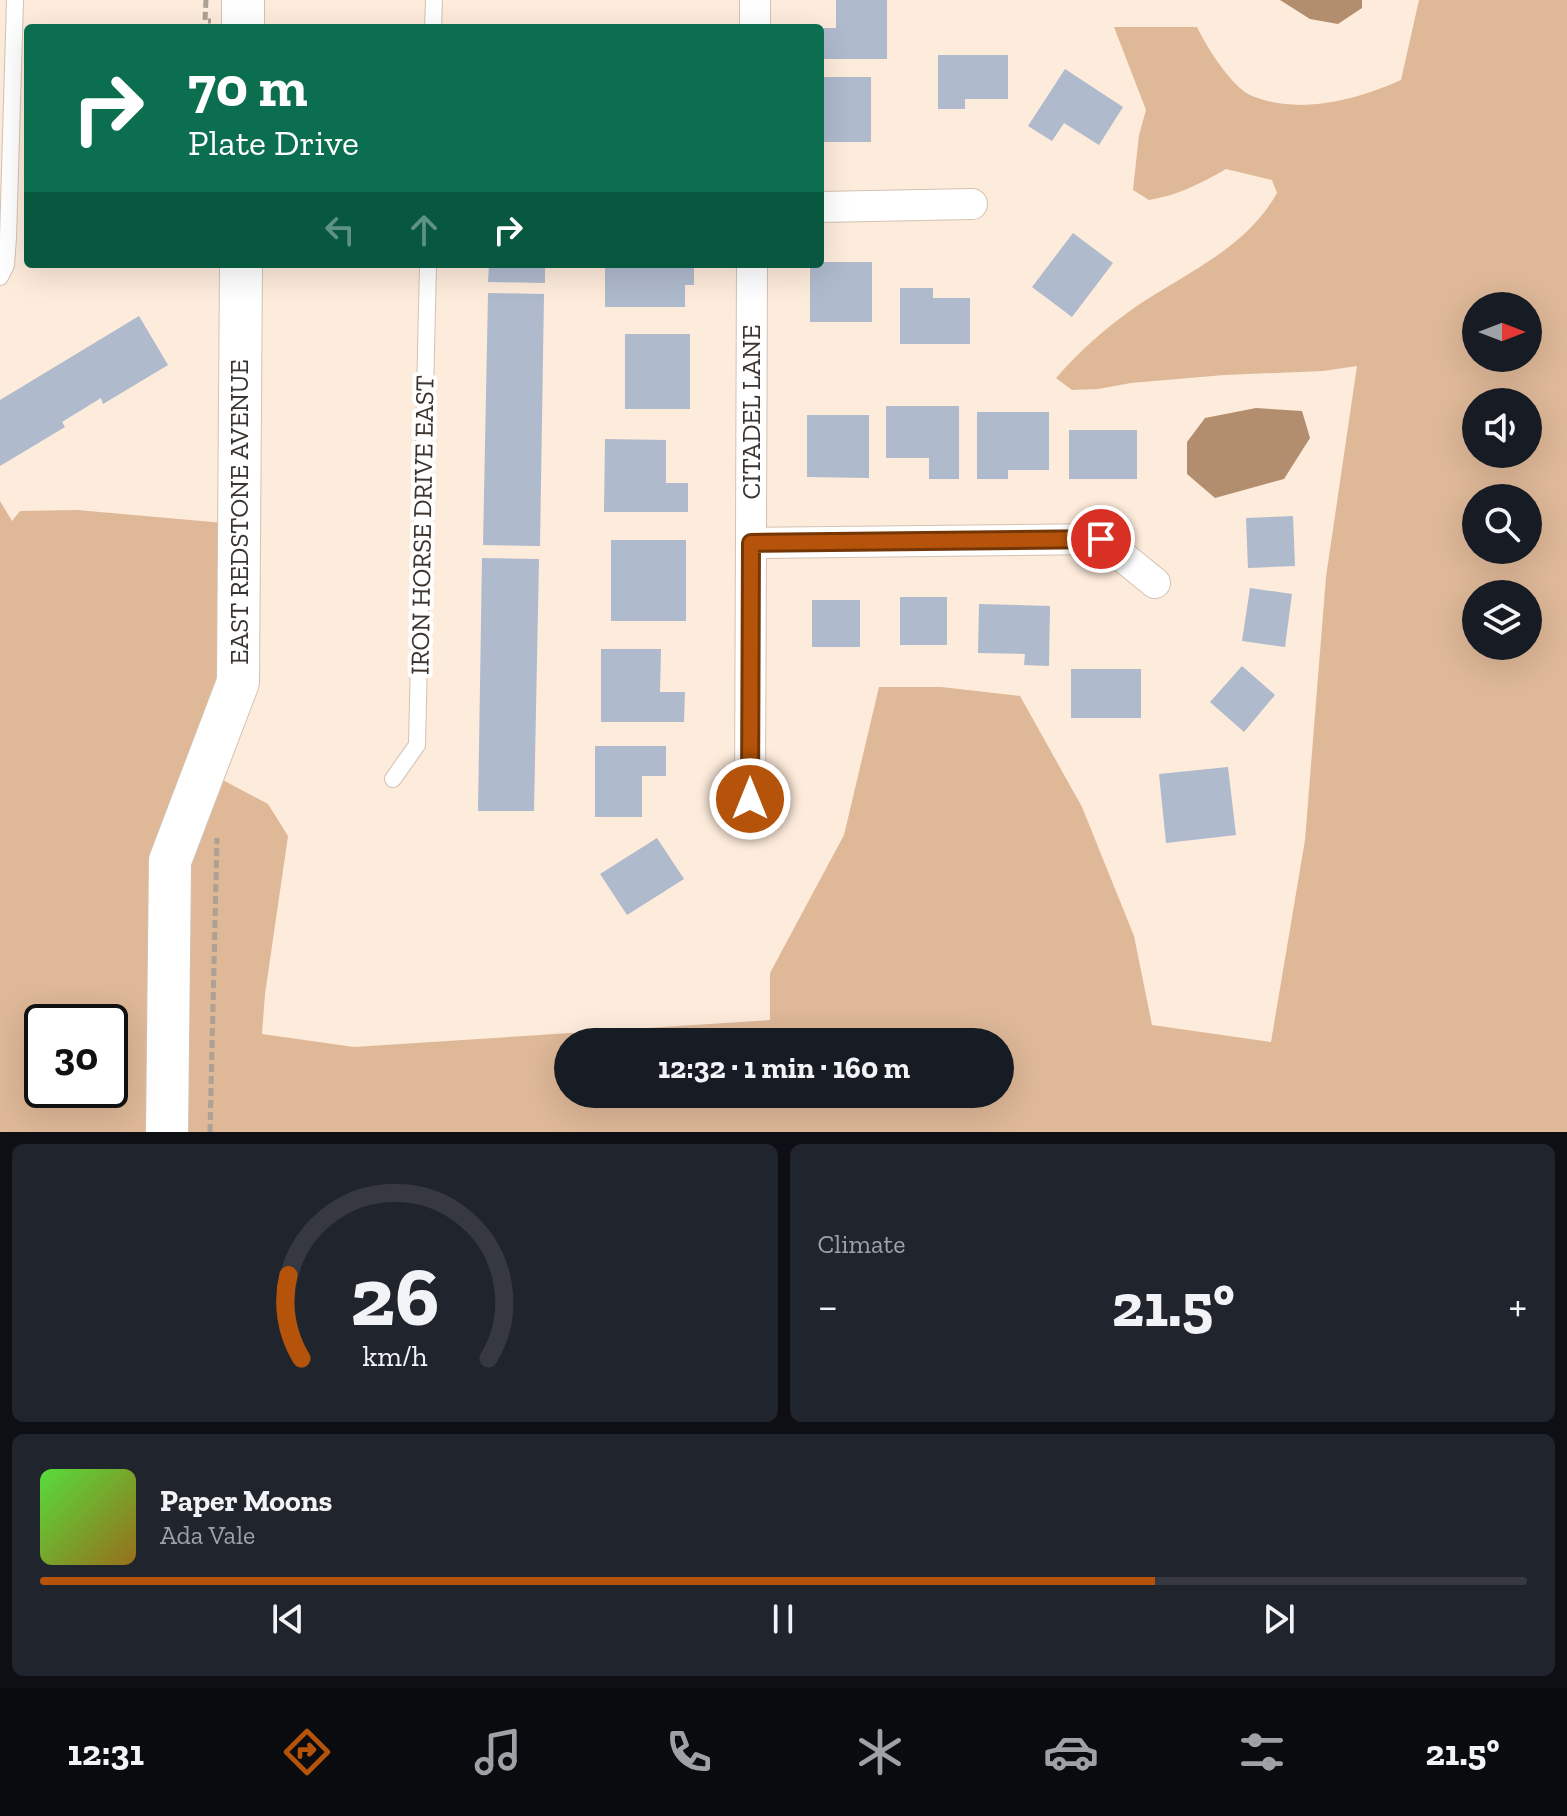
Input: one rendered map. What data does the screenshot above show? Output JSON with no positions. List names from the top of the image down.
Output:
{
  "streets": {
    "street": ["CITADEL LANE", "EAST REDSTONE AVENUE"],
    "lane": ["IRON HORSE DRIVE EAST"]
  },
  "north": "right",
  "page": {
    "turn": ["70 m", "Plate Drive"],
    "limit": "30",
    "trip": "12:32 · 1 min · 160 m",
    "tile": "Climate",
    "heat": ["−", "21.5°", "+"],
    "song": ["Paper Moons", "Ada Vale"],
    "tabs": ["12:31", "21.5°"],
    "gauge": ["26", "km/h"]
  }
}
